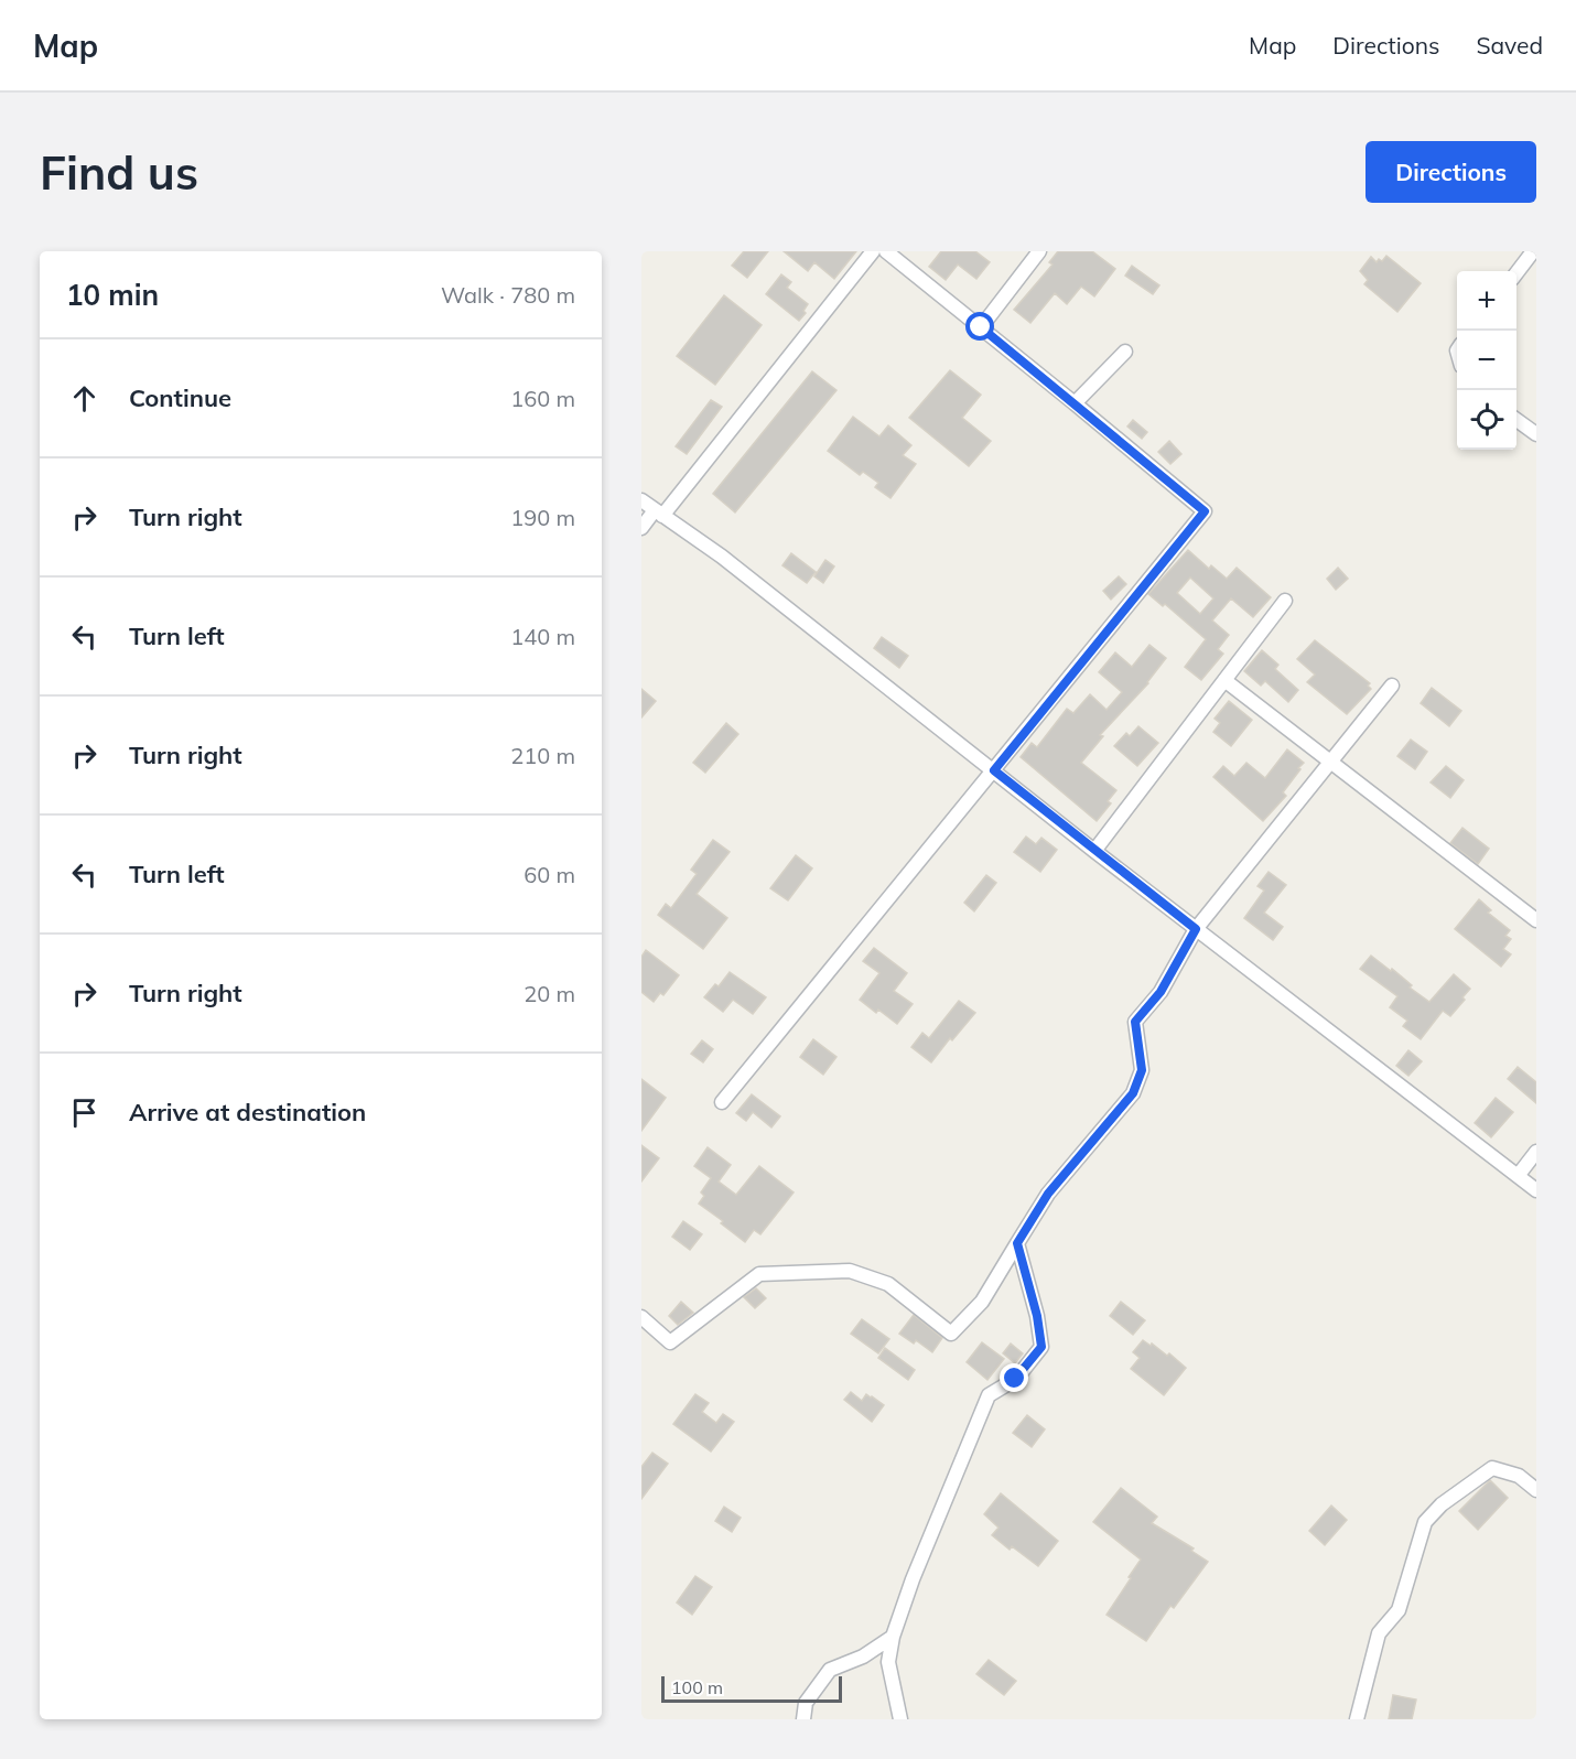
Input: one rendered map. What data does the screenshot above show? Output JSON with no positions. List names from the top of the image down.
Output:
{
  "scale_bar": "100 m",
  "page": {
    "header": "Map",
    "nav": ["Map", "Directions", "Saved"],
    "buttons": "Directions",
    "title": "Find us",
    "heading": ["10 min", "Walk · 780 m"],
    "map_buttons": ["+", "−"],
    "list": [
      ["Continue", "160 m"],
      ["Turn right", "190 m"],
      ["Turn left", "140 m"],
      ["Turn right", "210 m"],
      ["Turn left", "60 m"],
      ["Turn right", "20 m"],
      "Arrive at destination"
    ],
    "scale": "100 m"
  }
}
